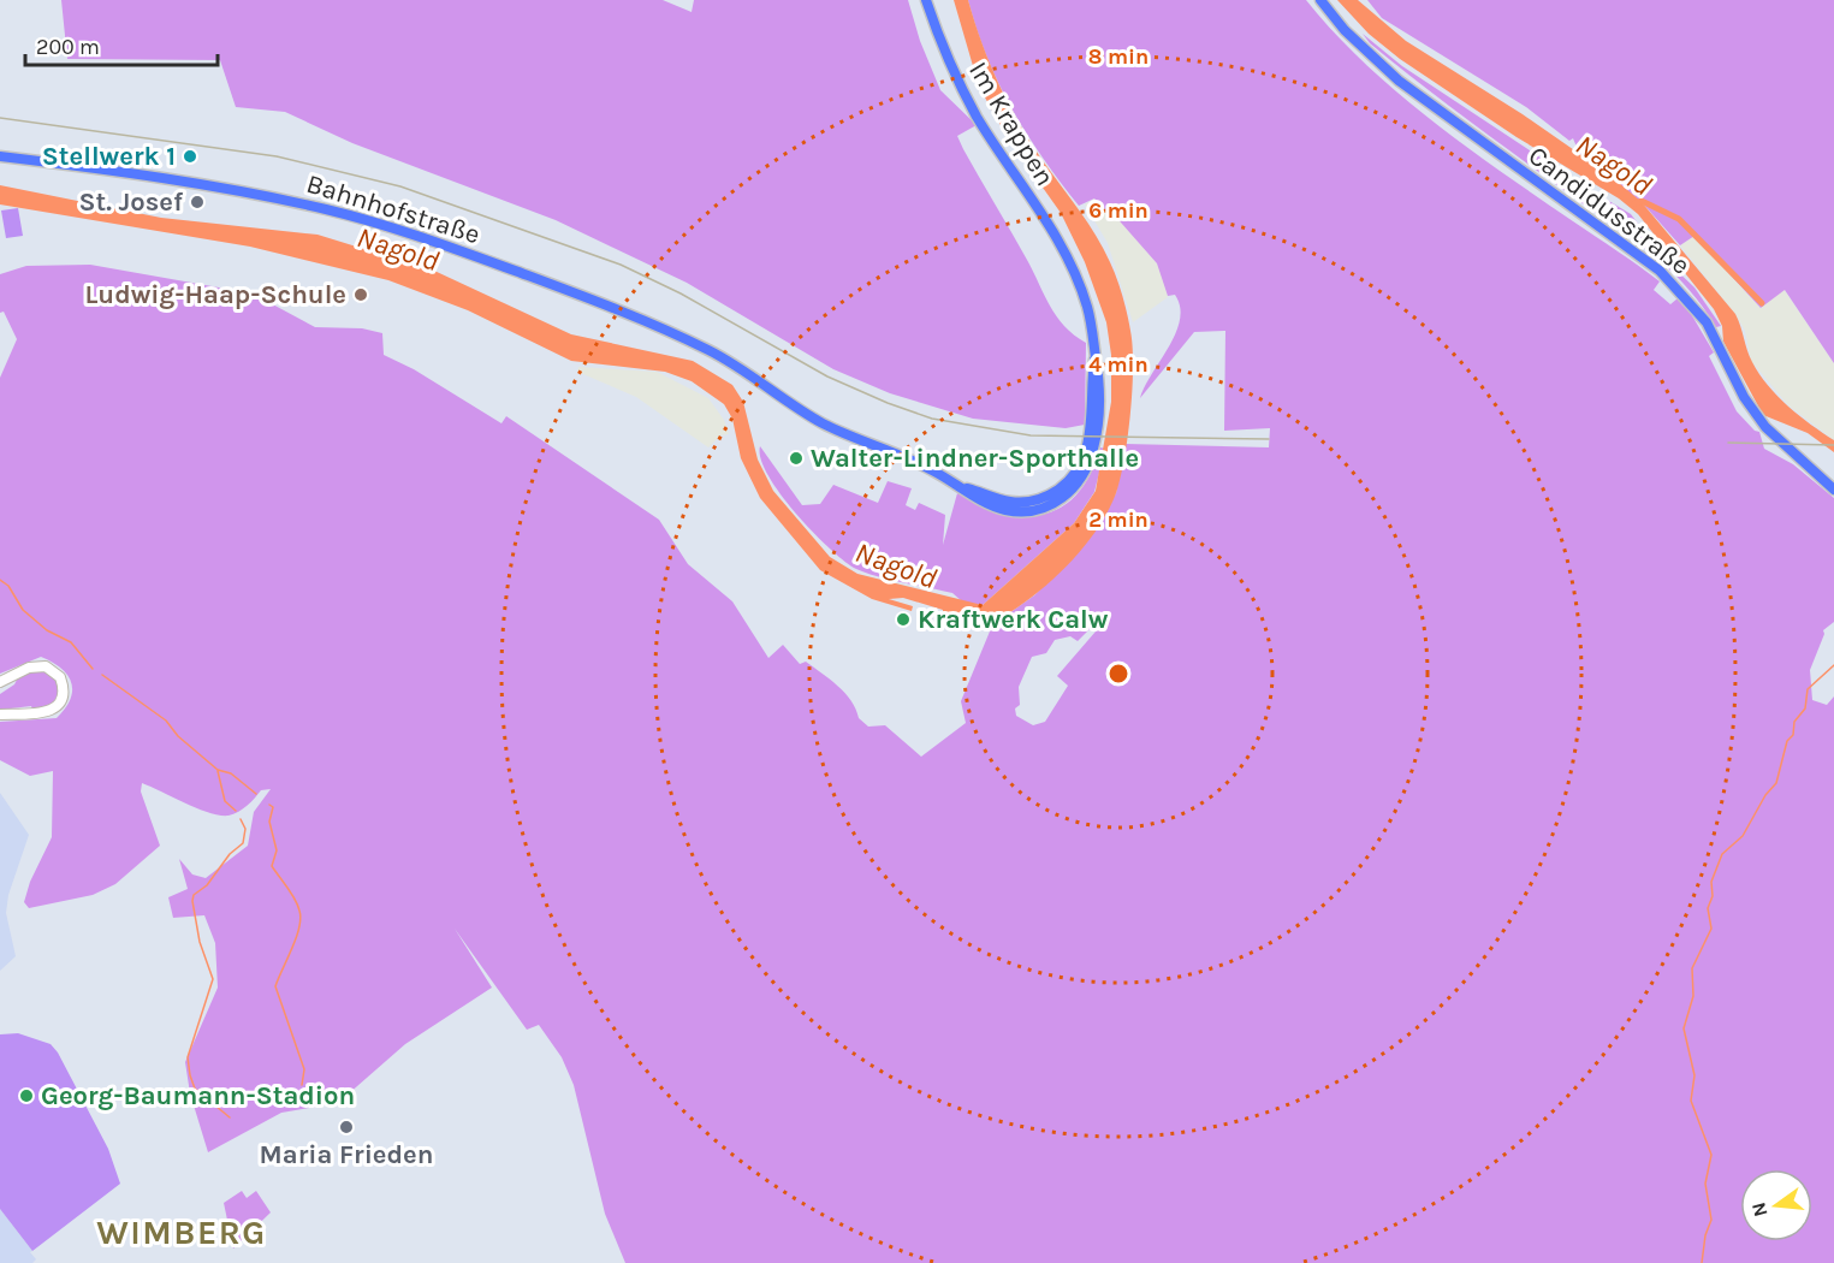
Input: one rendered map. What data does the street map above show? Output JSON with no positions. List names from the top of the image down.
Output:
{
  "streets": {
    "main road": ["Im Krappen", "Bahnhofstraße", "Candidusstraße"]
  },
  "crossings": [
    ["Im Krappen", "Bahnhofstraße"]
  ],
  "districts": ["WIMBERG"],
  "water": ["Nagold"],
  "places": [
    "Stellwerk 1",
    "St. Josef",
    "Ludwig-Haap-Schule",
    "Walter-Lindner-Sporthalle",
    "Kraftwerk Calw",
    "Georg-Baumann-Stadion",
    "Maria Frieden"
  ],
  "scale_bar": "200 m",
  "north": "left",
  "rings": [
    "8 min",
    "6 min",
    "4 min",
    "2 min"
  ]
}
